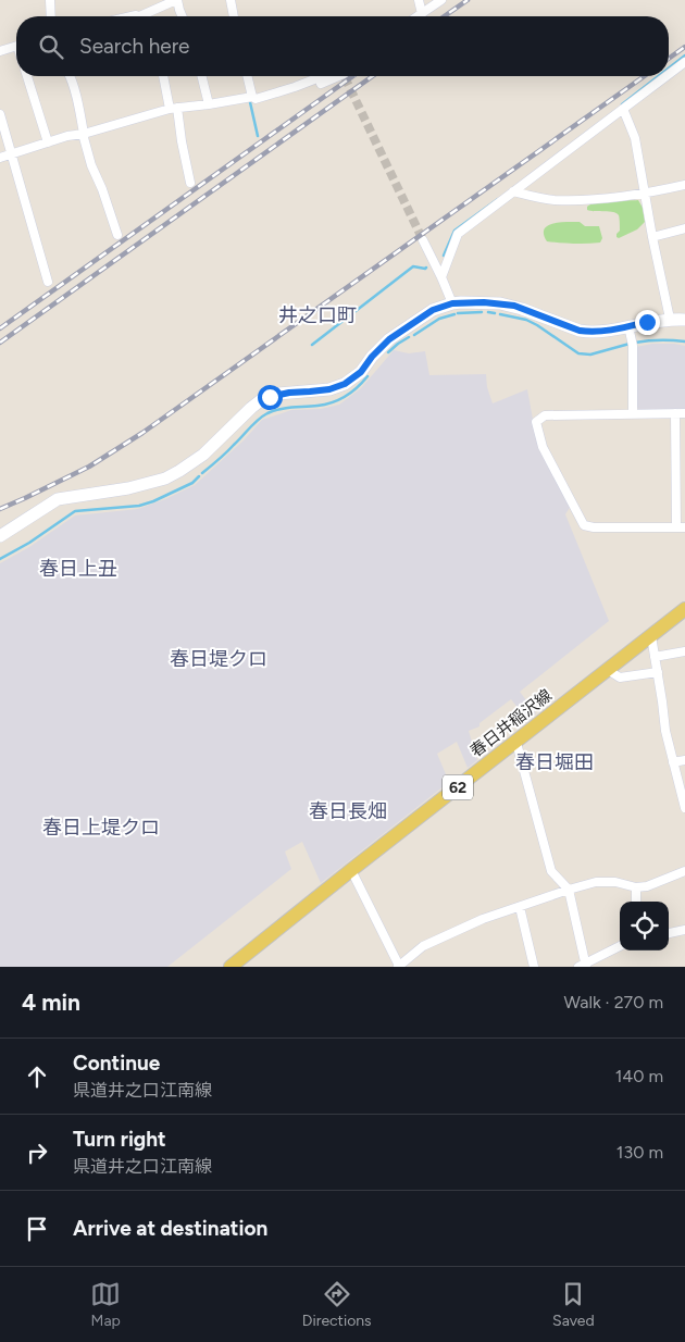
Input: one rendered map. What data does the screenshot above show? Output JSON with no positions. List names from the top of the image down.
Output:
{
  "streets": {
    "main road": ["春日井稲沢線", "62"]
  },
  "districts": [
    "井之口町",
    "春日上丑",
    "春日堤クロ",
    "春日堀田",
    "春日長畑",
    "春日上堤クロ"
  ],
  "page": {
    "search": "Search here",
    "heading": ["4 min", "Walk · 270 m"],
    "list": [
      ["Continue", "県道井之口江南線", "140 m"],
      ["Turn right", "県道井之口江南線", "130 m"],
      "Arrive at destination"
    ],
    "nav": ["Map", "Directions", "Saved"]
  }
}
